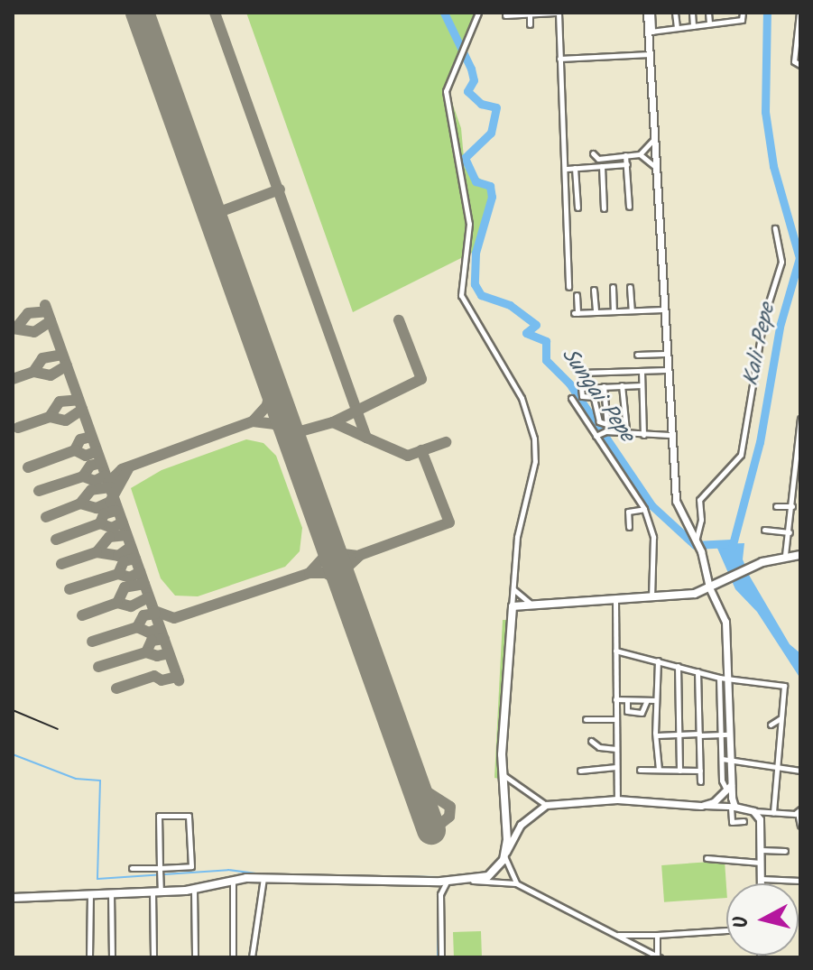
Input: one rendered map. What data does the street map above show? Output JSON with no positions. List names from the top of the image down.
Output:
{
  "water": ["Kali Pepe", "Sungai Pepe"],
  "north": "left"
}
